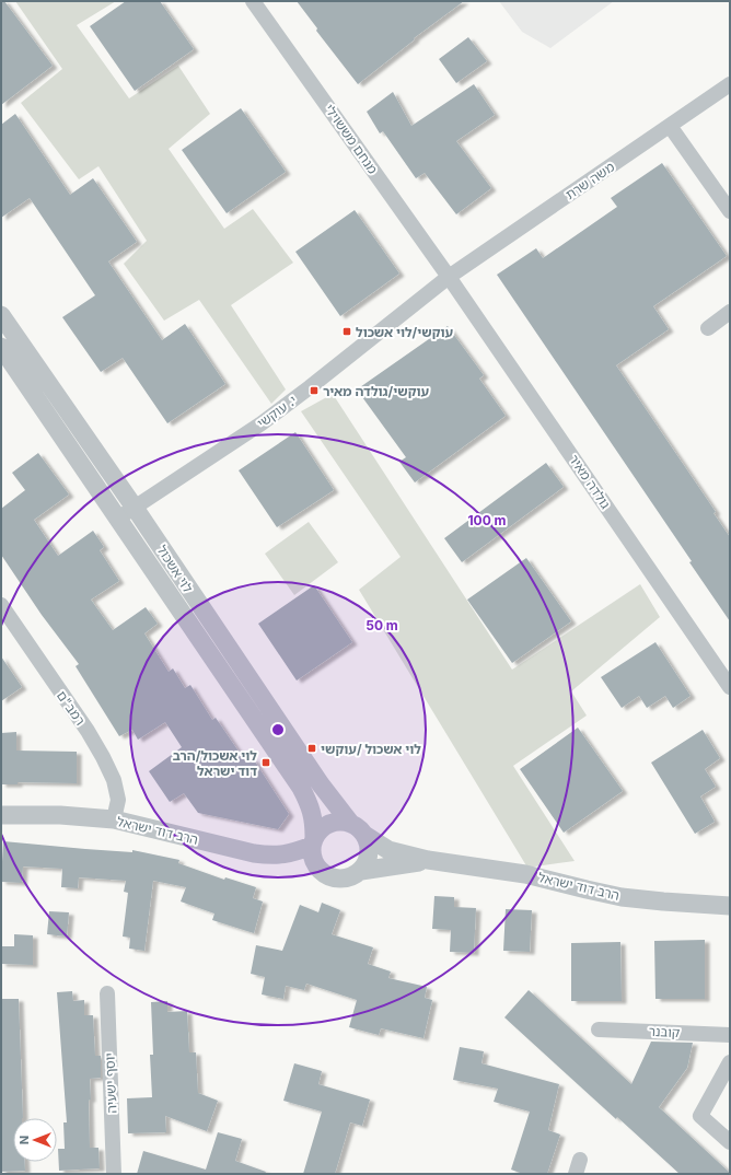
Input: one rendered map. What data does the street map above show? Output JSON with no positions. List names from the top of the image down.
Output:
{
  "streets": {
    "street": [
      "מנחם מששוילי",
      "משה שרת",
      "י. עוקשי",
      "גולדה מאיר",
      "לוי אשכול",
      "רמב\"ם",
      "הרב דוד ישראל",
      "קובנר",
      "יוסף ישעיה"
    ]
  },
  "crossings": [
    ["מנחם מששוילי", "משה שרת"],
    ["מנחם מששוילי", "י. עוקשי"],
    ["מנחם מששוילי", "גולדה מאיר"],
    ["משה שרת", "י. עוקשי"],
    ["משה שרת", "גולדה מאיר"],
    ["י. עוקשי", "גולדה מאיר"],
    ["י. עוקשי", "לוי אשכול"],
    ["לוי אשכול", "הרב דוד ישראל"],
    ["רמב\"ם", "הרב דוד ישראל"]
  ],
  "places": {
    "transit": [
      "עוקשי/לוי אשכול",
      "עוקשי/גולדה מאיר",
      "לוי אשכול /עוקשי",
      "לוי אשכול/הרב דוד ישראל"
    ]
  },
  "north": "left",
  "rings": ["100 m", "50 m"]
}
